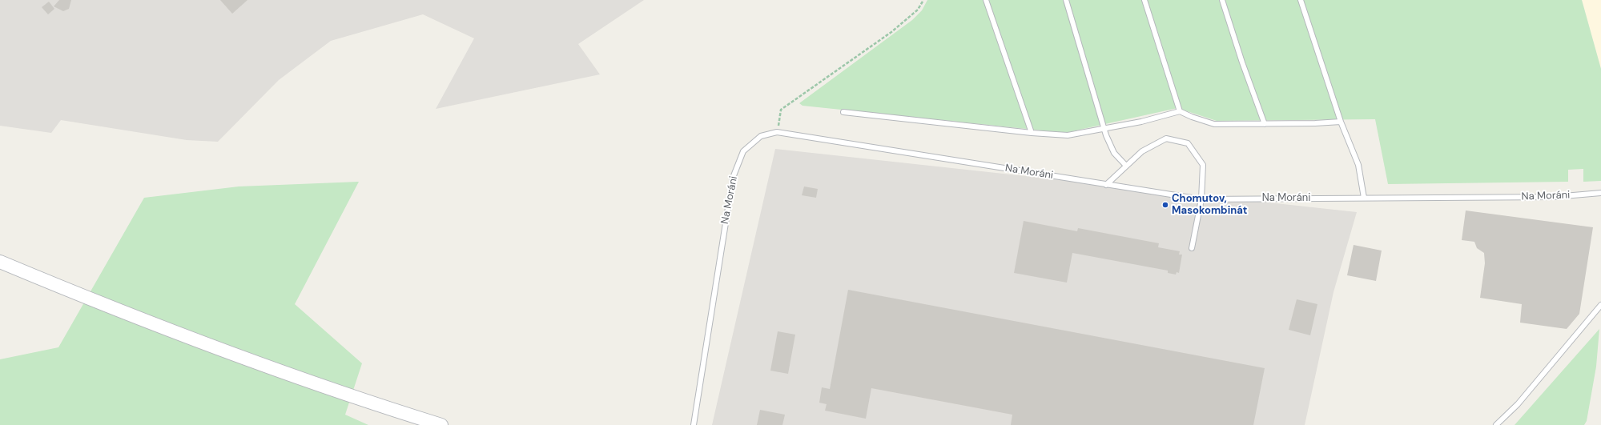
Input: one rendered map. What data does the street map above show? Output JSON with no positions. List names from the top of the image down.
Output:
{
  "streets": {
    "lane": ["Na Moráni"]
  },
  "places": ["Chomutov, Masokombinát"]
}
